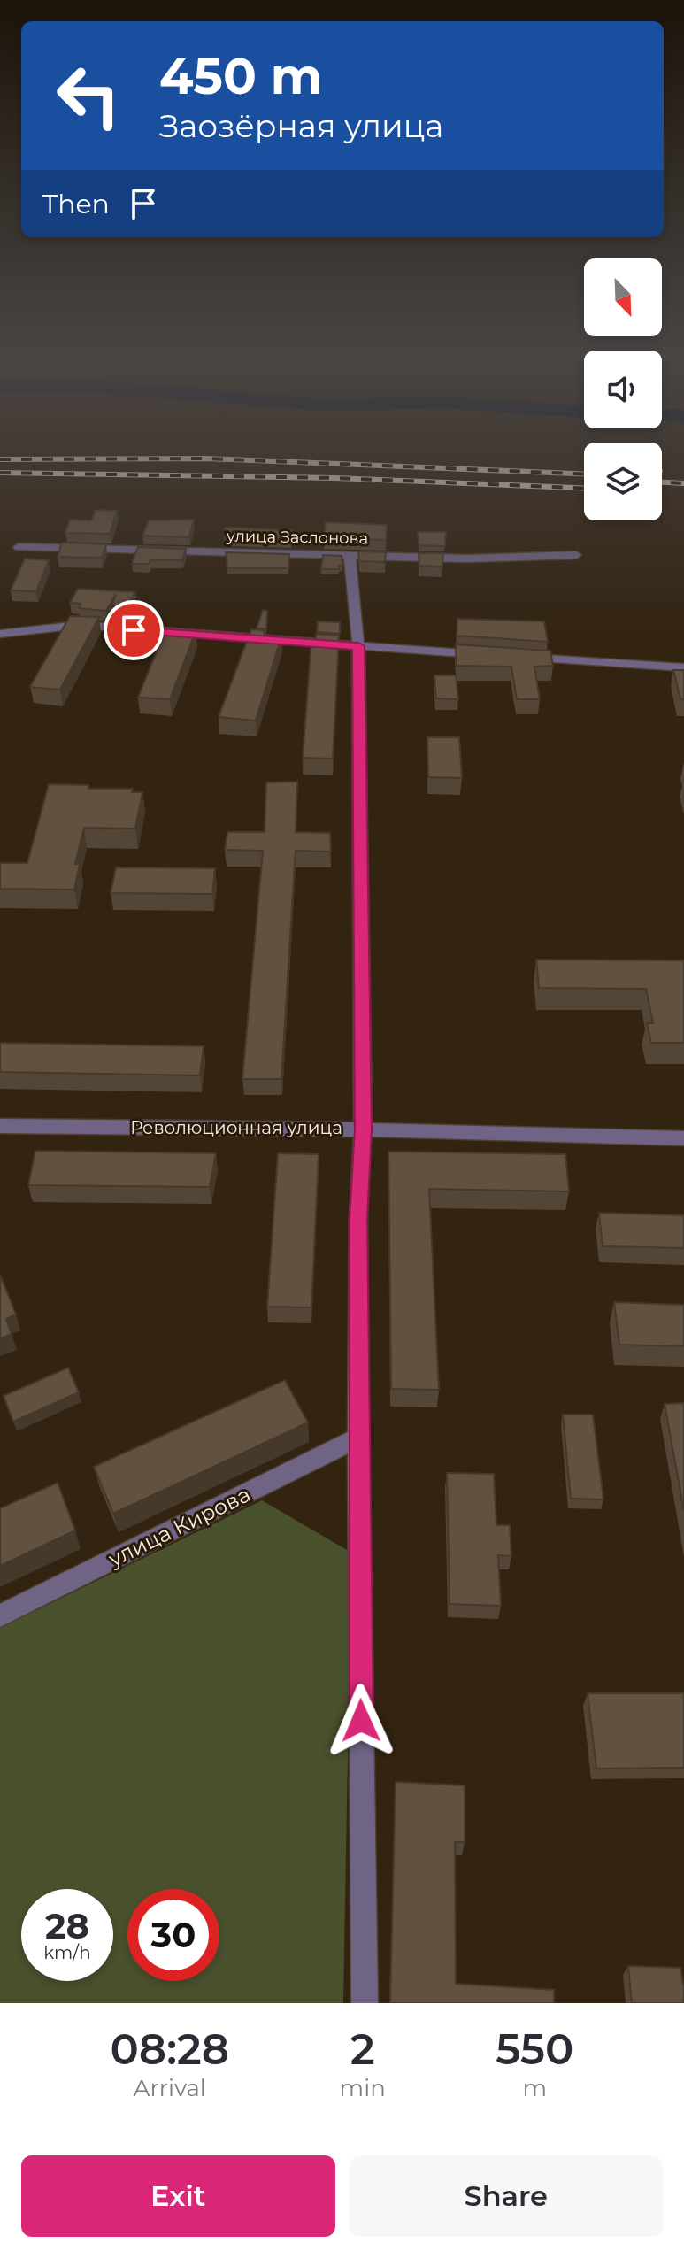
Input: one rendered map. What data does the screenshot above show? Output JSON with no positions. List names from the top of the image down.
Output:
{
  "streets": {
    "street": ["улица Заслонова", "Революционная улица", "улица Кирова"]
  },
  "north": "bottom right",
  "page": {
    "turn": ["450 m", "Заозёрная улица"],
    "then": "Then",
    "speed": "28 km/h",
    "limit": "30",
    "eta": [
      "08:28",
      "Arrival",
      "2",
      "min",
      "550",
      "m"
    ],
    "buttons": ["Exit", "Share"]
  }
}
